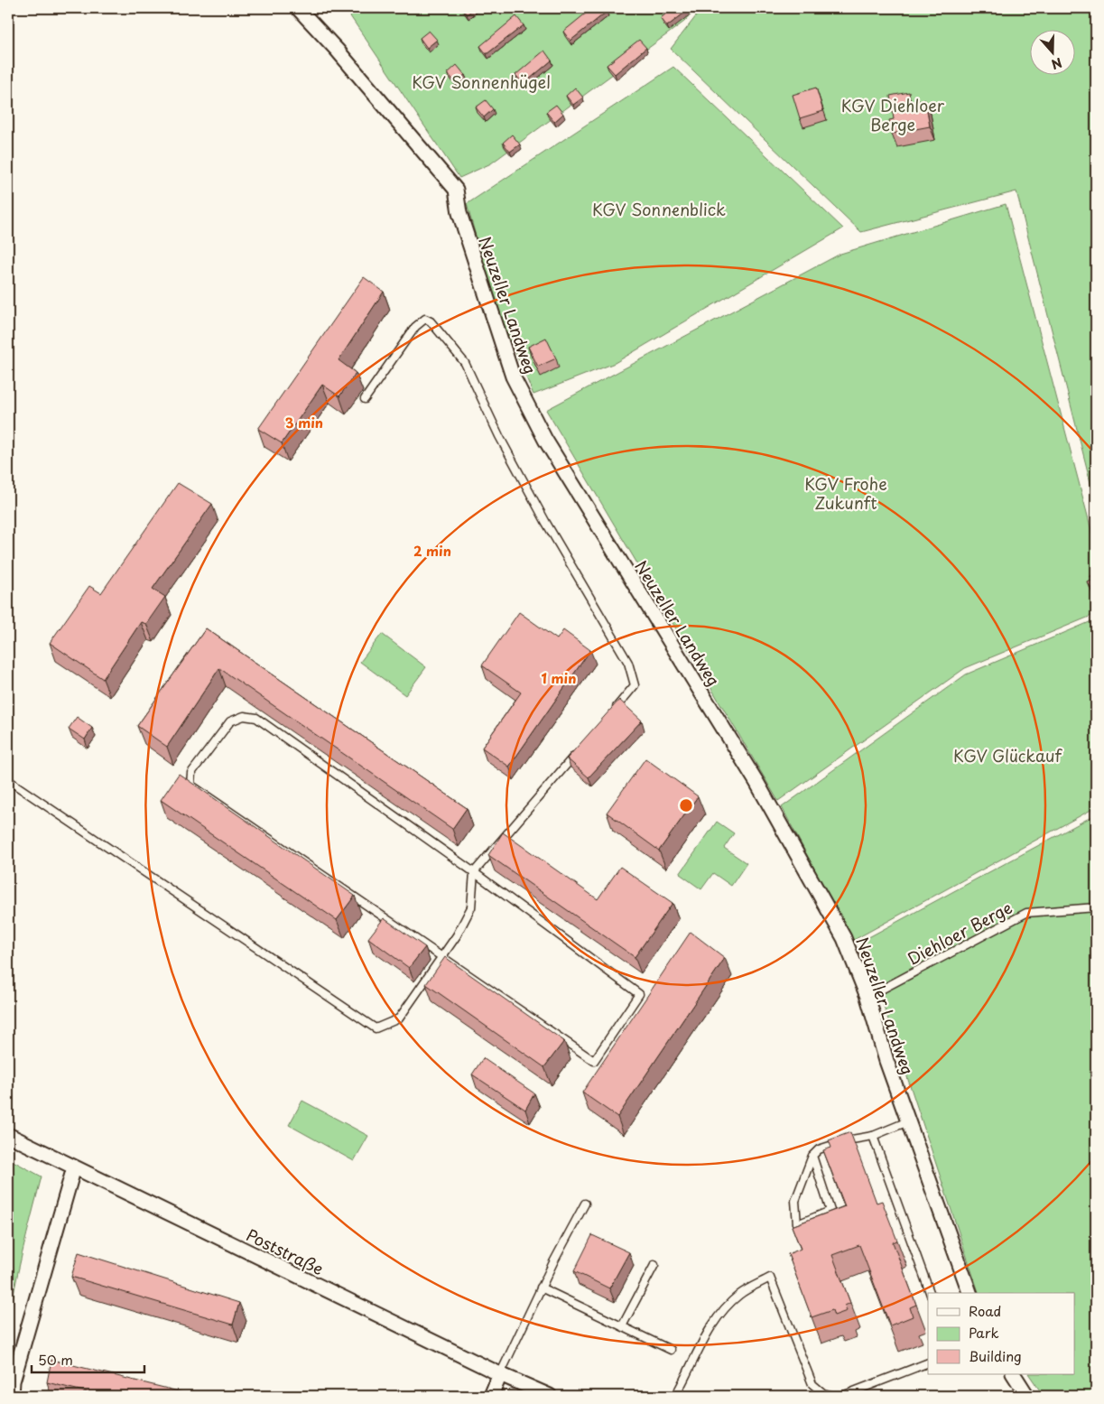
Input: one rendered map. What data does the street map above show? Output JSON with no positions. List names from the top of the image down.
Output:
{
  "streets": {
    "street": ["Neuzeller Landweg", "Poststraße"],
    "lane": ["Diehloer Berge"]
  },
  "crossings": [
    ["Neuzeller Landweg", "Diehloer Berge"]
  ],
  "parks": [
    "KGV Sonnenhügel",
    "KGV Diehloer Berge",
    "KGV Sonnenblick",
    "KGV Frohe Zukunft",
    "KGV Glückauf"
  ],
  "legend": ["Road", "Park", "Building"],
  "scale_bar": "50 m",
  "north": "bottom",
  "rings": ["3 min", "2 min", "1 min"]
}
